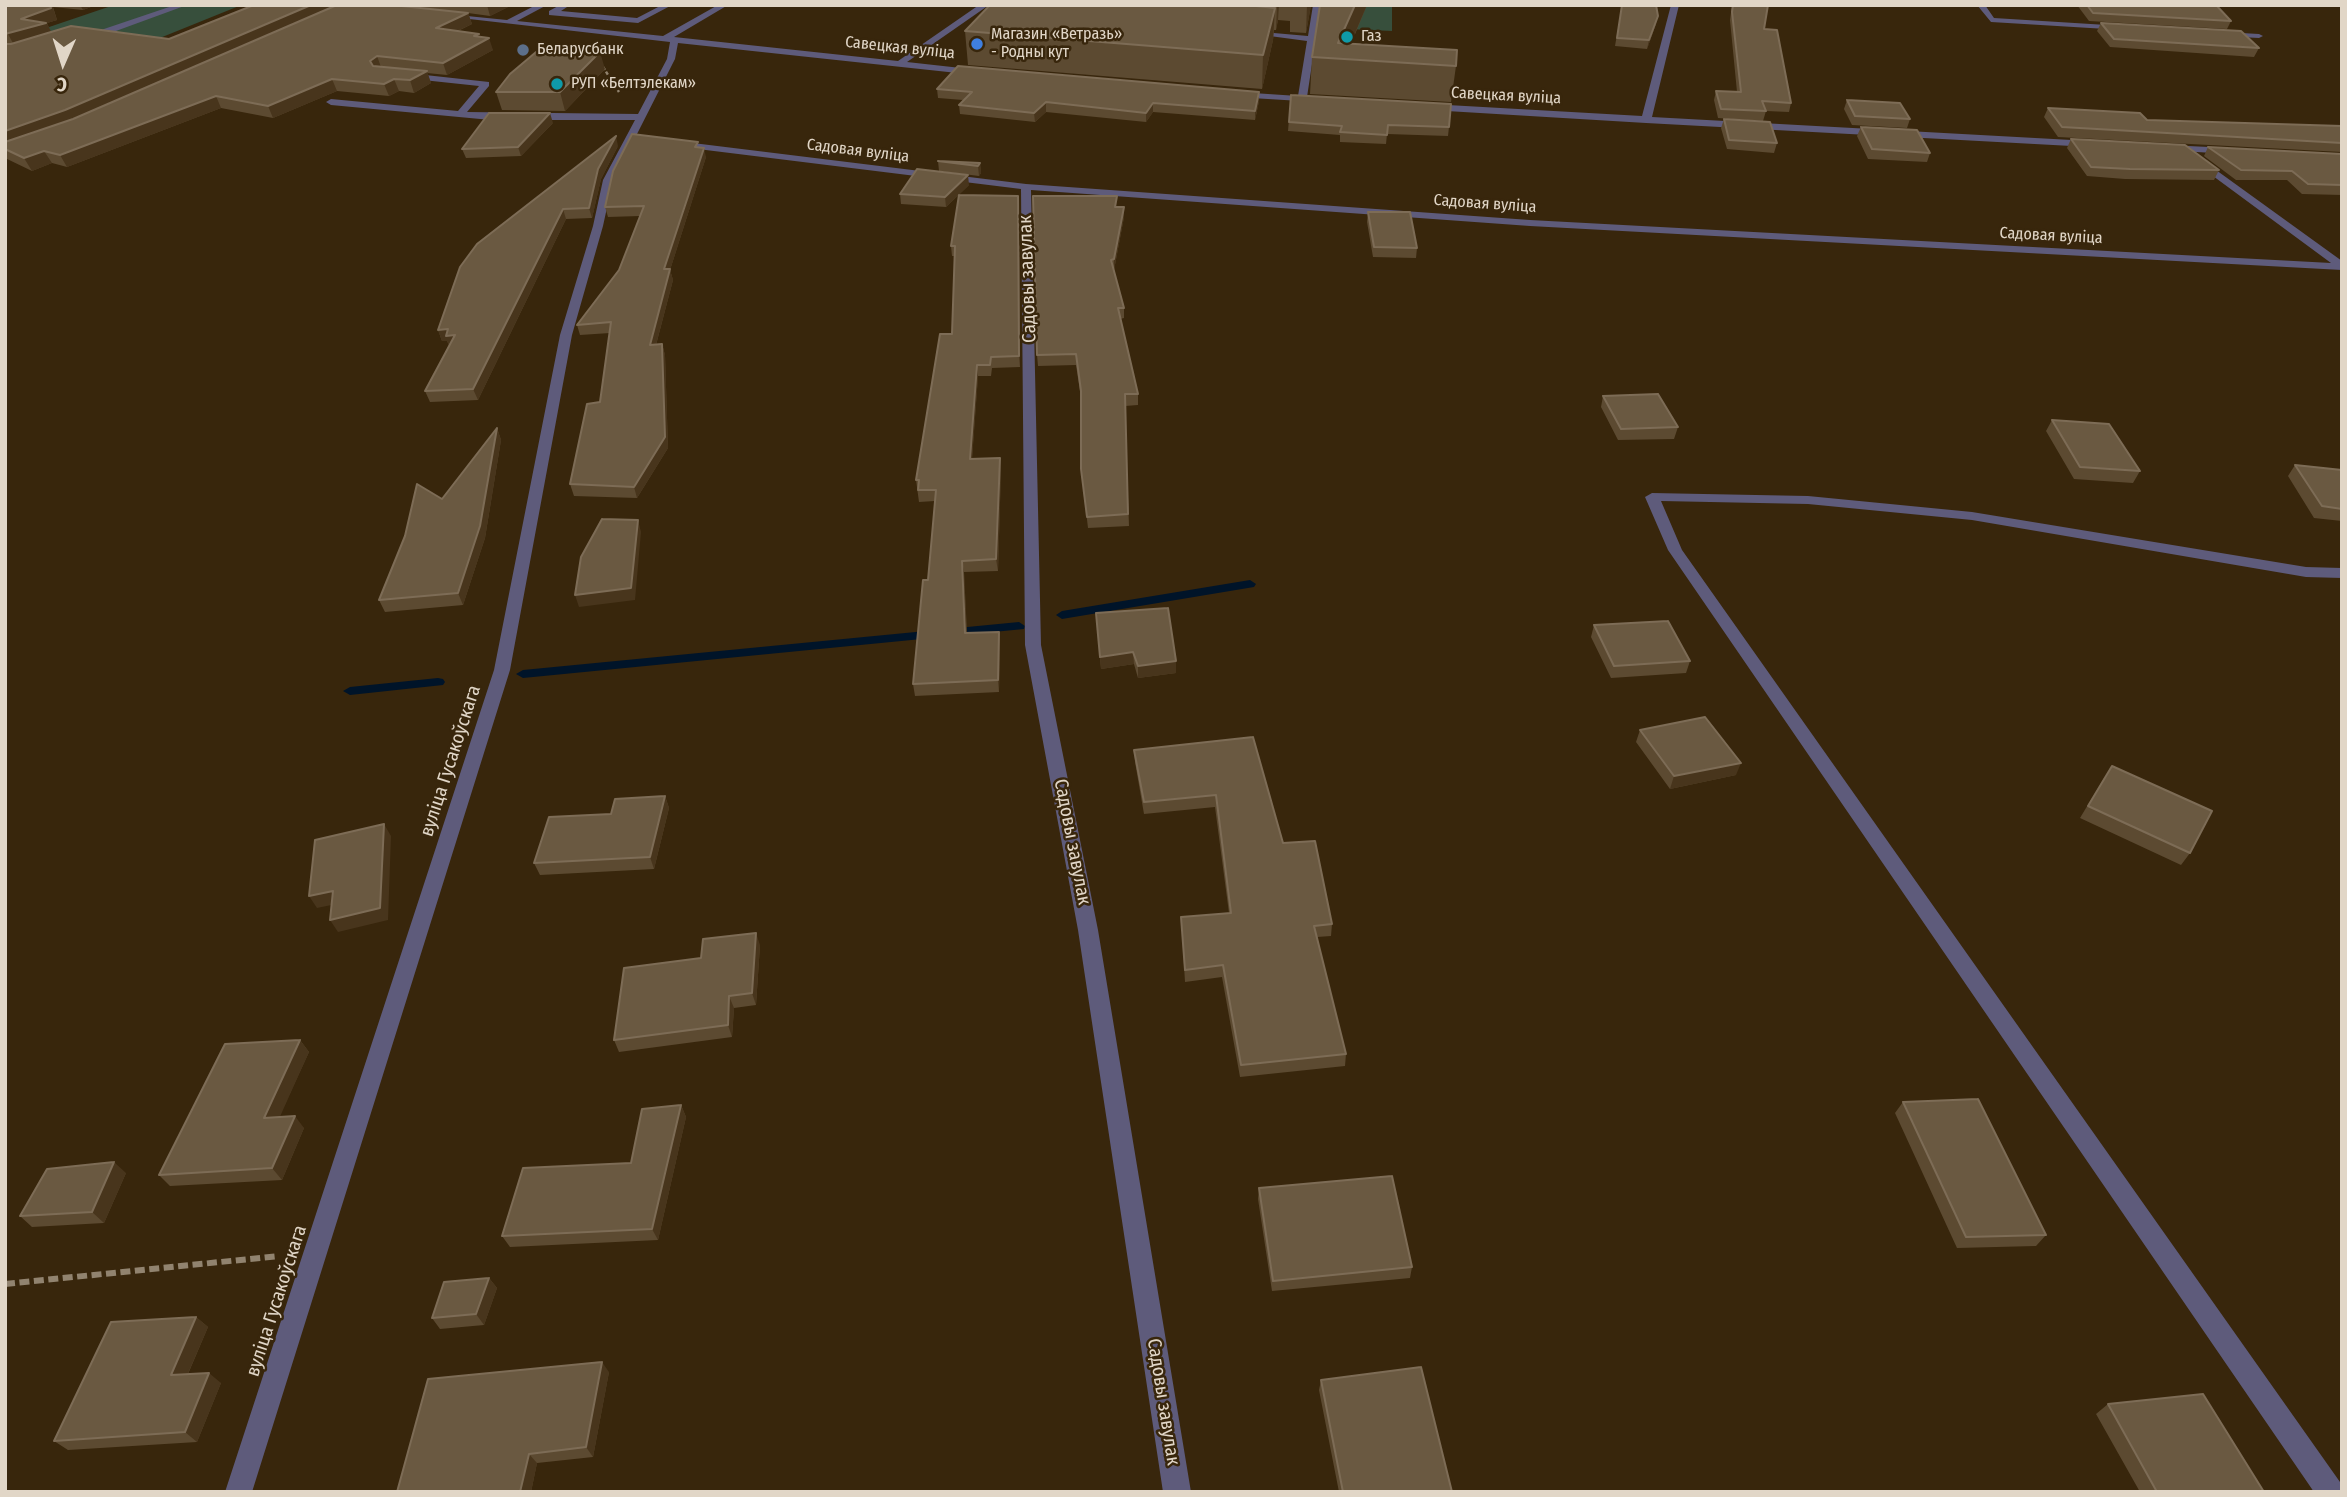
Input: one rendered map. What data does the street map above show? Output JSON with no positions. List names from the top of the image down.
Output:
{
  "streets": {
    "street": [
      "Савецкая вуліца",
      "Садовая вуліца",
      "Садовы завулак",
      "вуліца Гусакоўскага"
    ]
  },
  "crossings": [
    ["Савецкая вуліца", "вуліца Гусакоўскага"],
    ["Садовая вуліца", "Садовы завулак"],
    ["Садовая вуліца", "вуліца Гусакоўскага"]
  ],
  "places": [
    "Газ",
    "Магазин «Ветразь» - Родны кут",
    "Беларусбанк",
    "РУП «Белтэлекам»"
  ],
  "north": "bottom"
}
